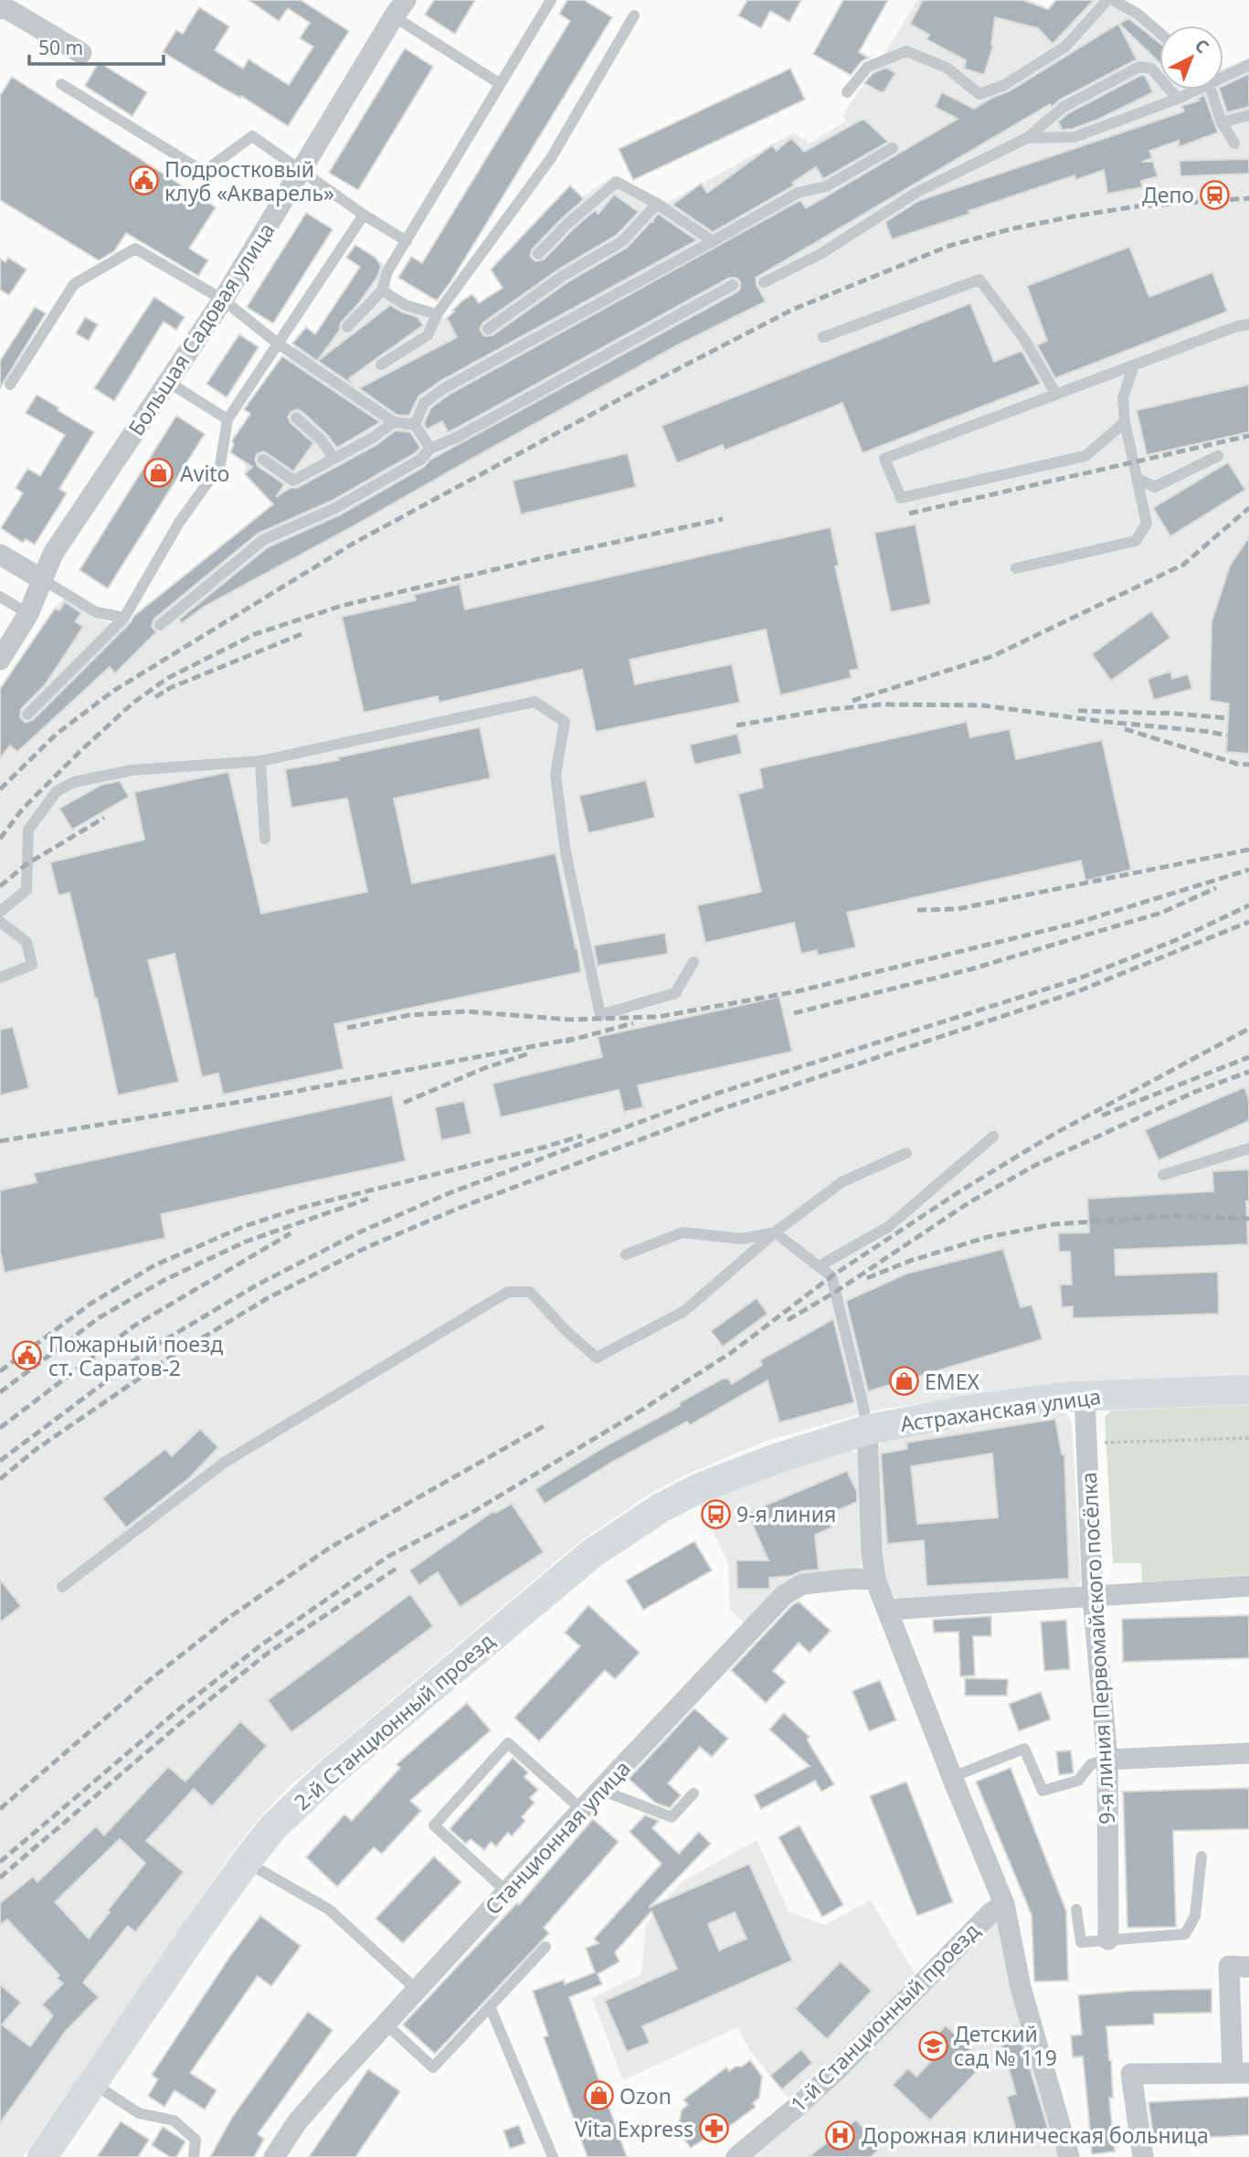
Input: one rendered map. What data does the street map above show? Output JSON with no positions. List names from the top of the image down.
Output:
{
  "streets": {
    "main road": ["Астраханская улица", "2-й Станционный проезд"],
    "street": [
      "Большая Садовая улица",
      "9-я линия Первомайского посёлка",
      "Станционная улица",
      "1-й Станционный проезд"
    ]
  },
  "crossings": [
    ["Астраханская улица", "9-я линия Первомайского посёлка"],
    ["Астраханская улица", "2-й Станционный проезд"]
  ],
  "places": {
    "public building": ["Подростковый клуб «Акварель»", "Пожарный поезд ст. Саратов-2"],
    "station": ["Депо"],
    "shop": ["Avito", "EMEX", "Ozon"],
    "bus stop": ["9-я линия"],
    "school or university": ["Детский сад № 119"],
    "pharmacy": ["Vita Express"],
    "hospital": ["Дорожная клиническая больница"]
  },
  "scale_bar": "50 m",
  "north": "top right"
}
